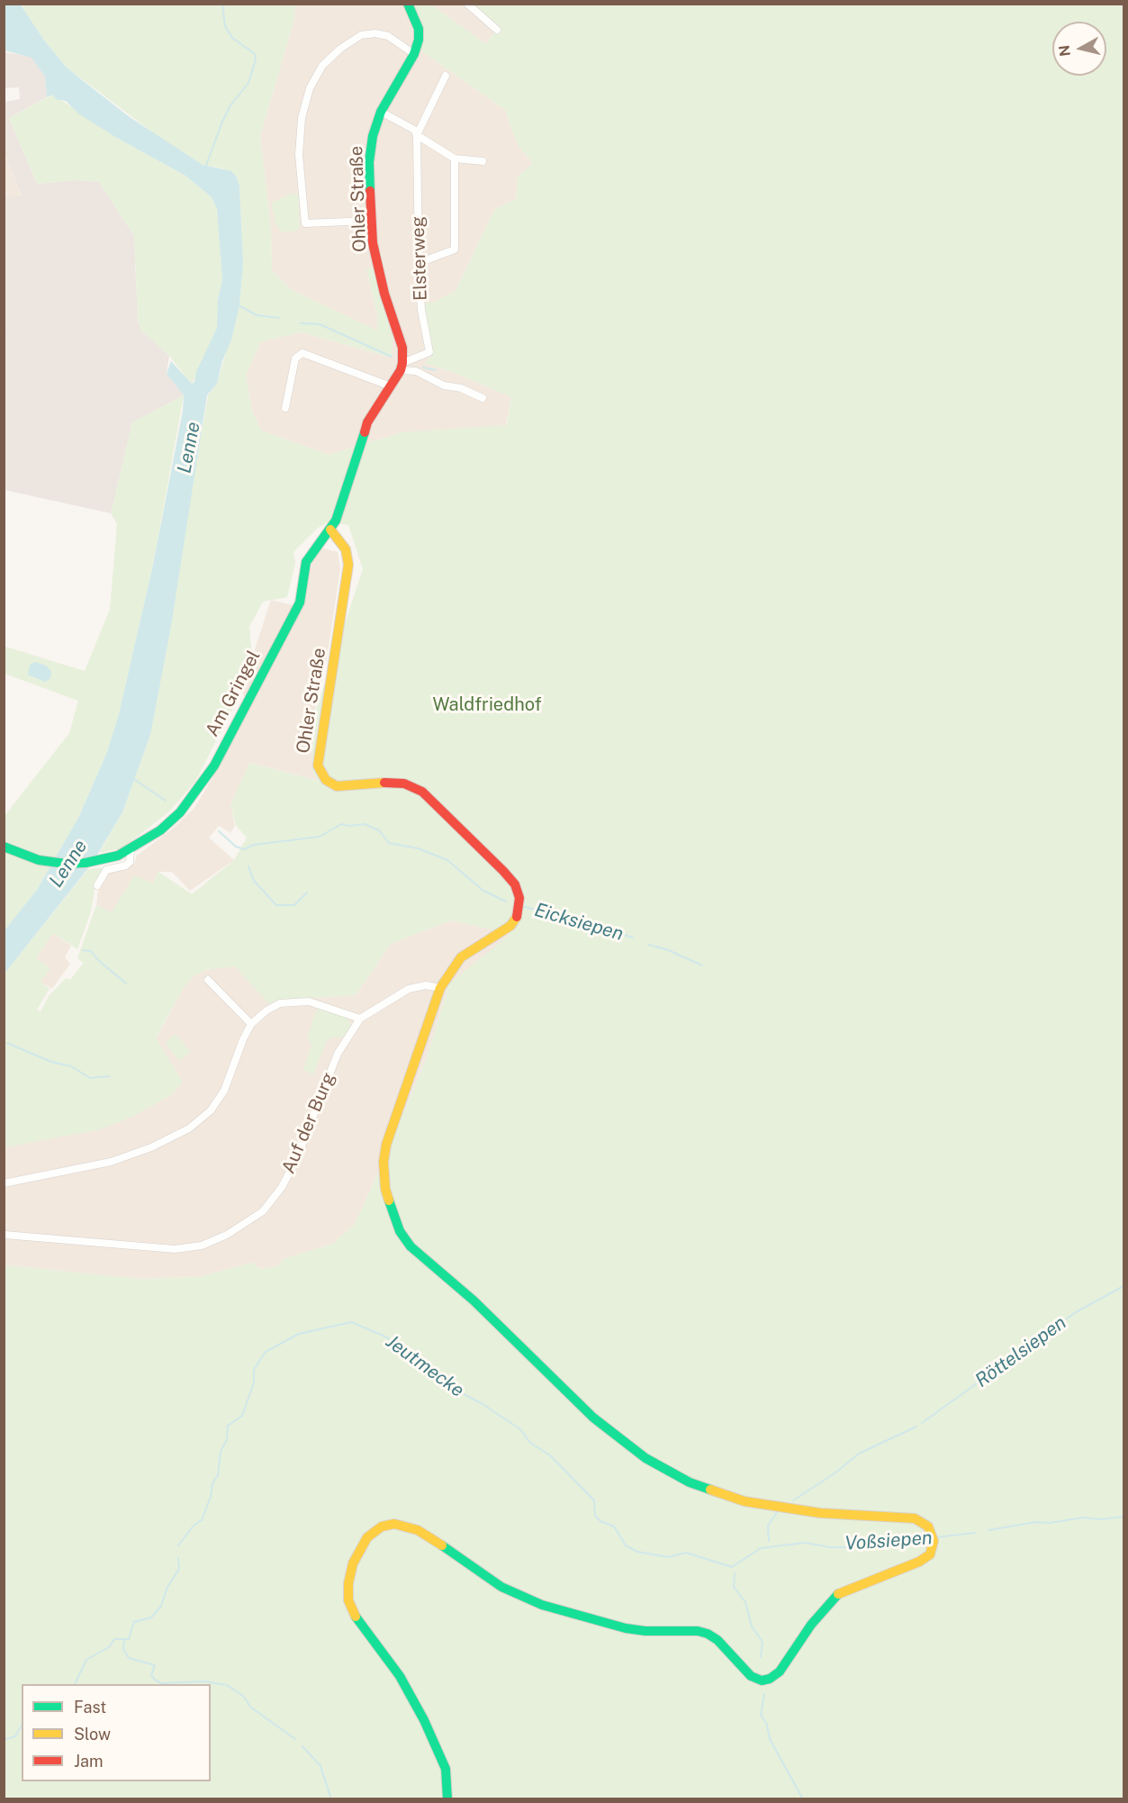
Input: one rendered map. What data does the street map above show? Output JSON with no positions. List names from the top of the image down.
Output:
{
  "streets": {
    "street": [
      "Ohler Straße",
      "Elsterweg",
      "Am Gringel",
      "Auf der Burg"
    ]
  },
  "crossings": [
    ["Ohler Straße", "Elsterweg"],
    ["Ohler Straße", "Am Gringel"],
    ["Ohler Straße", "Auf der Burg"]
  ],
  "water": [
    "Lenne",
    "Eicksiepen",
    "Röttelsiepen",
    "Jeutmecke",
    "Voßsiepen"
  ],
  "parks": ["Waldfriedhof"],
  "legend": ["Fast", "Slow", "Jam"],
  "north": "left"
}
